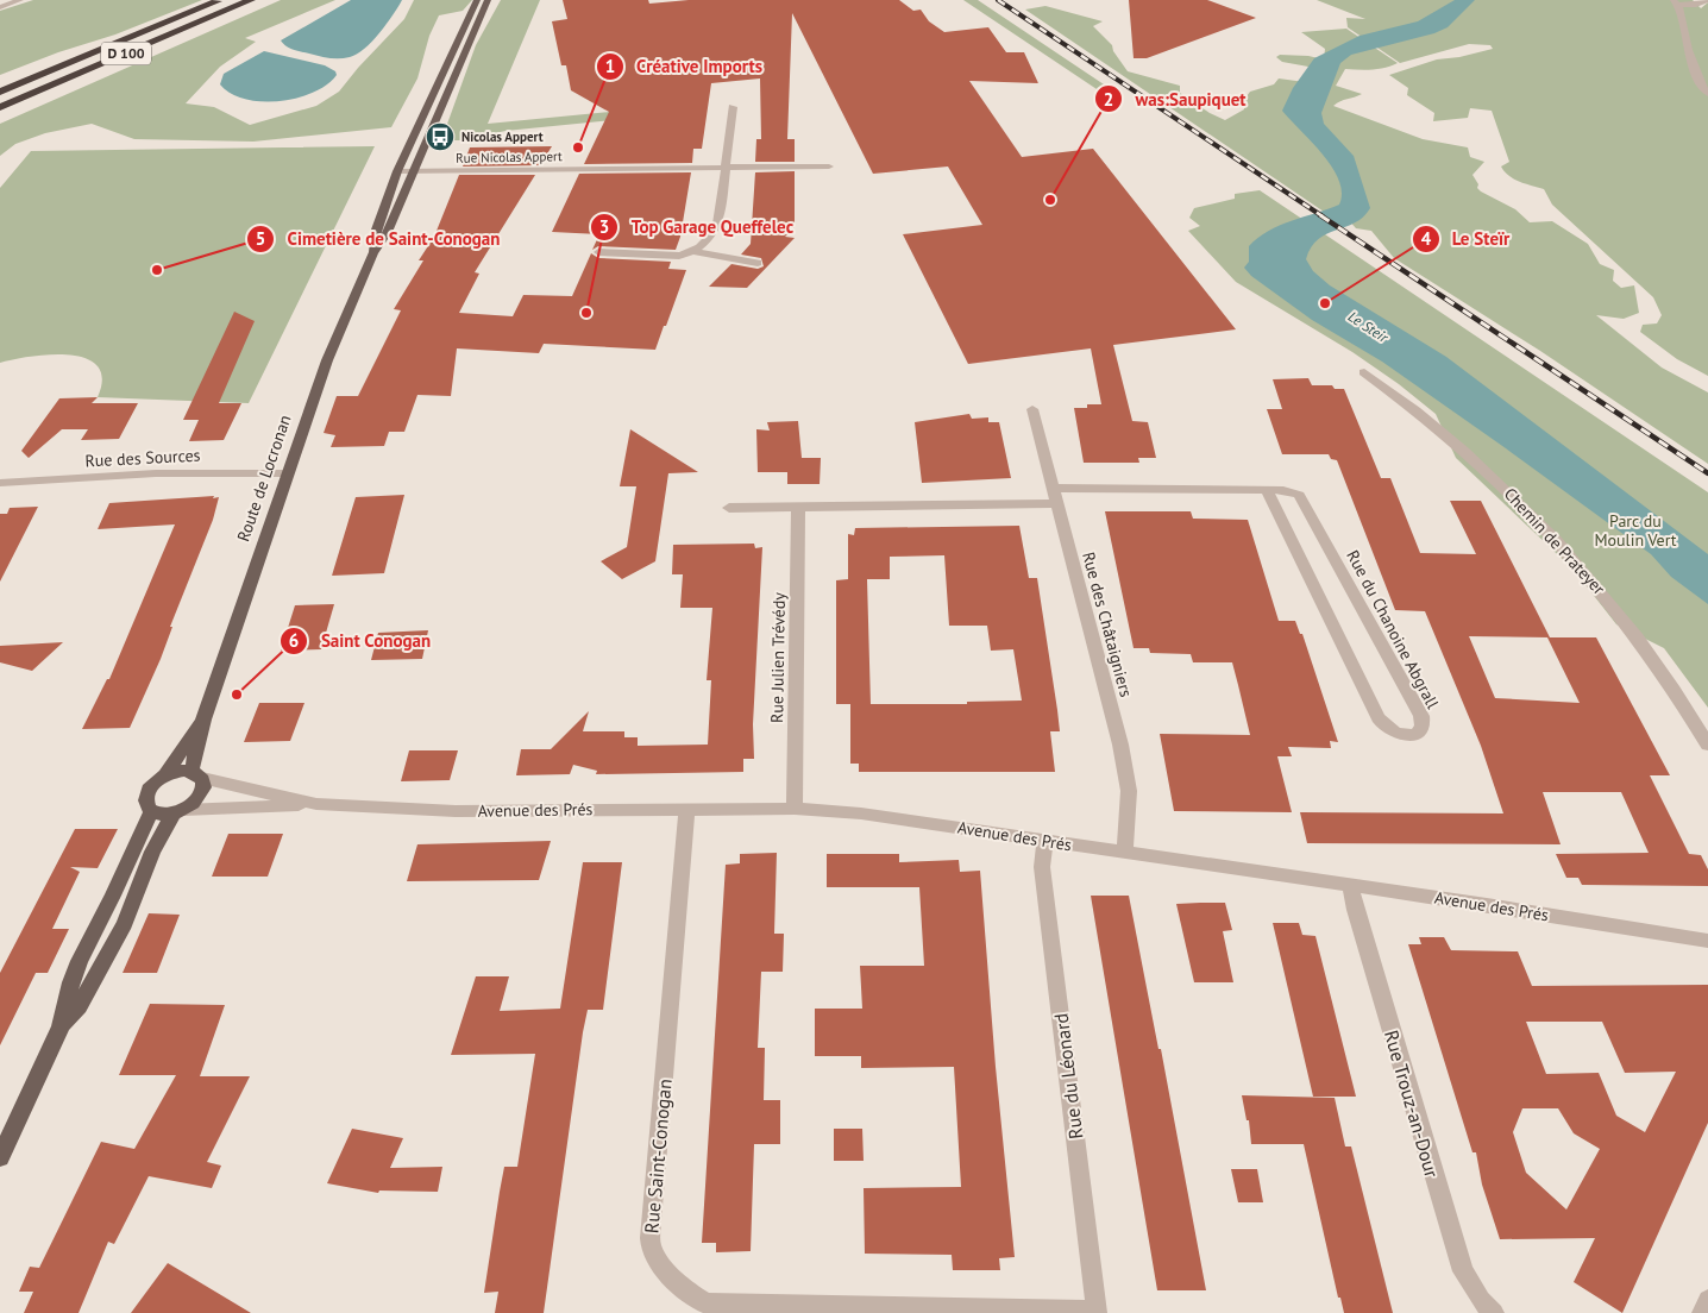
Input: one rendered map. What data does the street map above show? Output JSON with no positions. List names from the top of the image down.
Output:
{
  "streets": {
    "highway": ["D 100"],
    "main road": ["Route de Locronan"],
    "street": [
      "Rue Nicolas Appert",
      "Rue des Sources",
      "Chemin de Prateyer",
      "Rue des Châtaigniers",
      "Rue du Chanoine Abgrall",
      "Rue Julien Trévédy",
      "Avenue des Prés",
      "Rue du Léonard",
      "Rue Trouz-an-Dour",
      "Rue Saint-Conogan"
    ]
  },
  "crossings": [
    ["Rue Nicolas Appert", "Route de Locronan"],
    ["Rue des Sources", "Route de Locronan"],
    ["Route de Locronan", "Avenue des Prés"],
    ["Rue des Châtaigniers", "Rue du Chanoine Abgrall"],
    ["Rue des Châtaigniers", "Avenue des Prés"],
    ["Rue Julien Trévédy", "Avenue des Prés"],
    ["Avenue des Prés", "Rue du Léonard"],
    ["Avenue des Prés", "Rue Trouz-an-Dour"],
    ["Avenue des Prés", "Rue Saint-Conogan"],
    ["Rue du Léonard", "Rue Saint-Conogan"]
  ],
  "water": ["Le Steir"],
  "parks": ["Parc du Moulin Vert"],
  "places": {
    "bus stop": ["Nicolas Appert"],
    "other": [
      "Créative Imports",
      "was:Saupiquet",
      "Cimetière de Saint-Conogan",
      "Le Steïr",
      "Top Garage Queffelec",
      "Saint Conogan"
    ]
  }
}
